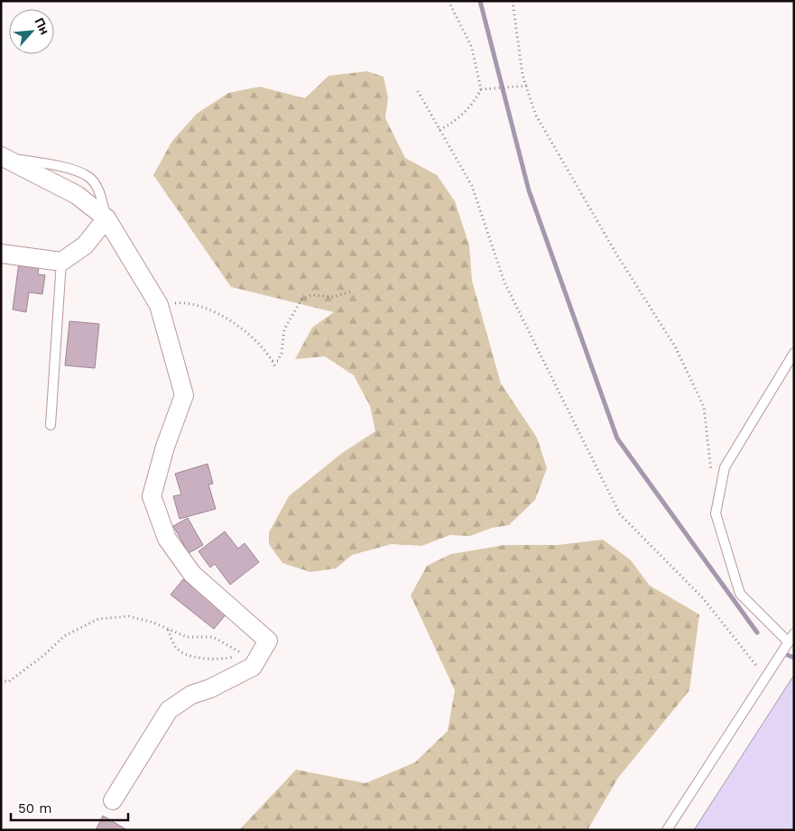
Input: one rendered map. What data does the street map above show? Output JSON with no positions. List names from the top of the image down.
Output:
{
  "scale_bar": "50 m",
  "north": "top right"
}
